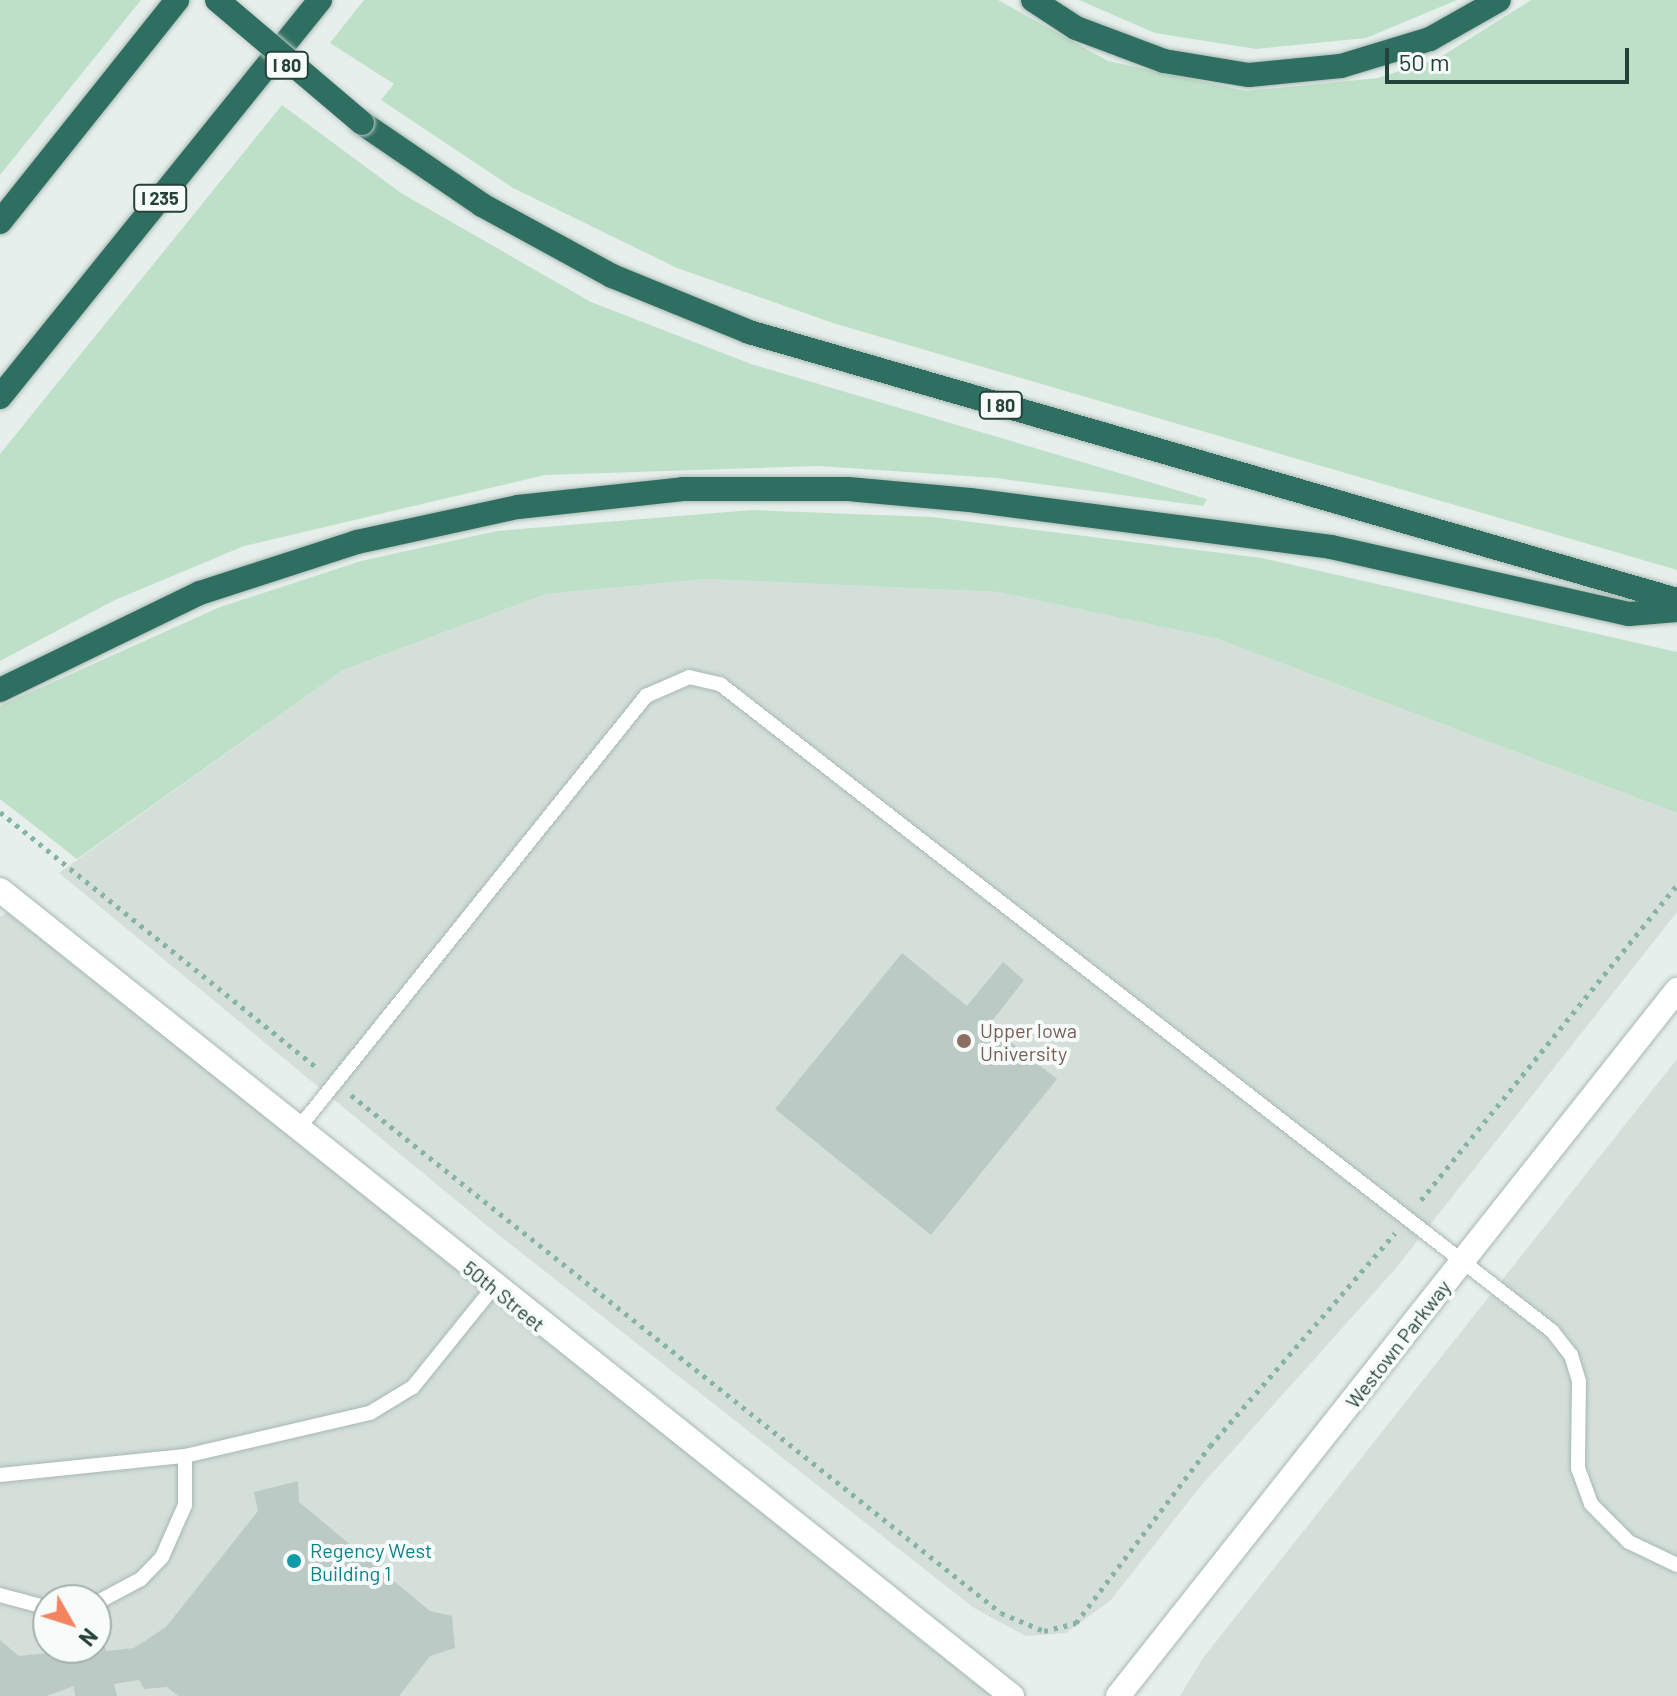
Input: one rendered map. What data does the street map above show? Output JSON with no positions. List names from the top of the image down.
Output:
{
  "streets": {
    "highway": ["I 80", "I 235"],
    "main road": ["50th Street", "Westown Parkway"]
  },
  "places": ["Upper Iowa University", "Regency West Building 1"],
  "scale_bar": "50 m",
  "north": "bottom right"
}
